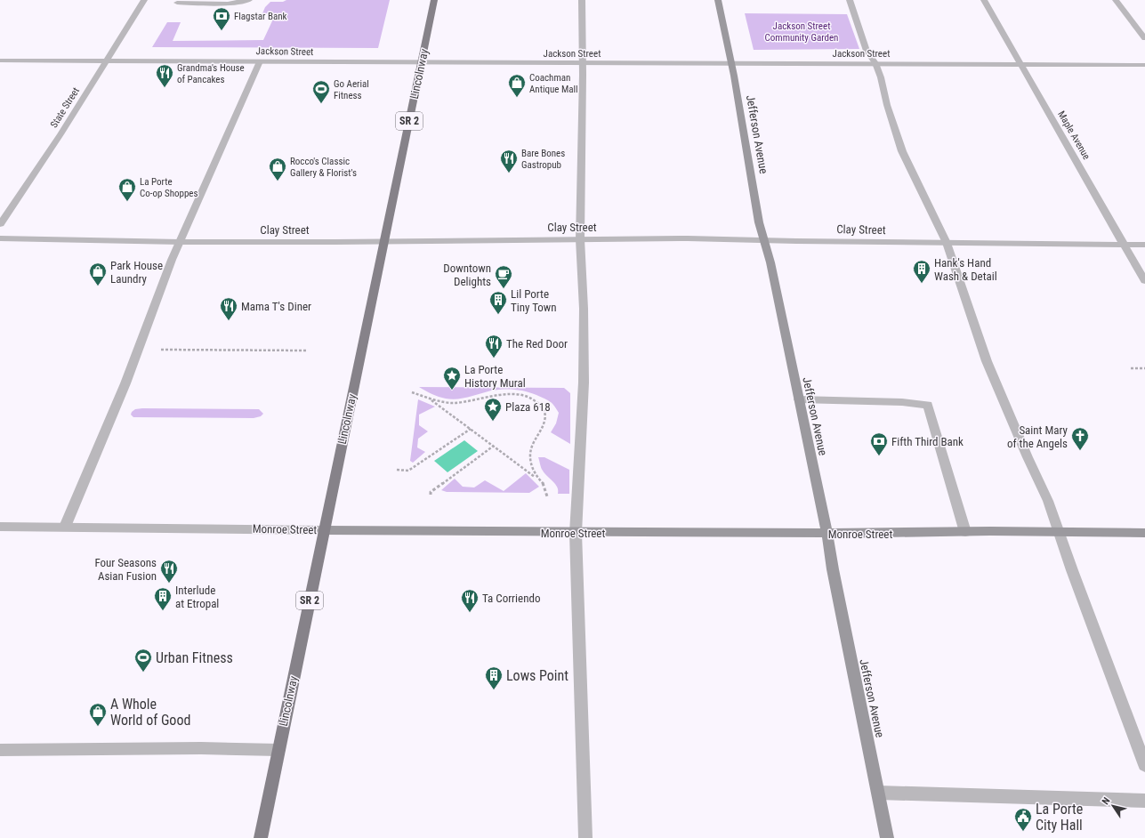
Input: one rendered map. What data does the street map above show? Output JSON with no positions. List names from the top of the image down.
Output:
{
  "streets": {
    "main road": ["Lincolnway", "SR 2"],
    "street": [
      "Jackson Street",
      "State Street",
      "Jefferson Avenue",
      "Maple Avenue",
      "Clay Street",
      "Monroe Street"
    ]
  },
  "crossings": [
    ["Jackson Street", "Lincolnway"],
    ["Jackson Street", "State Street"],
    ["Jackson Street", "Jefferson Avenue"],
    ["Jackson Street", "Maple Avenue"],
    ["Lincolnway", "Clay Street"],
    ["Lincolnway", "Monroe Street"],
    ["Jefferson Avenue", "Clay Street"],
    ["Jefferson Avenue", "Monroe Street"],
    ["Maple Avenue", "Clay Street"]
  ],
  "parks": ["Jackson Street Community Garden"],
  "places": {
    "bank": ["Flagstar Bank", "Fifth Third Bank"],
    "restaurant": [
      "Grandma's House of Pancakes",
      "Bare Bones Gastropub",
      "Mama T's Diner",
      "The Red Door",
      "Four Seasons Asian Fusion",
      "Ta Corriendo"
    ],
    "shop": [
      "Coachman Antique Mall",
      "Rocco's Classic Gallery & Florist's",
      "La Porte Co-op Shoppes",
      "Park House Laundry",
      "A Whole World of Good"
    ],
    "sports": ["Go Aerial Fitness", "Urban Fitness"],
    "building": [
      "Hank's Hand Wash & Detail",
      "Lil Porte Tiny Town",
      "Interlude at Etropal",
      "Lows Point"
    ],
    "cafe": ["Downtown Delights"],
    "place": ["La Porte History Mural", "Plaza 618"],
    "church": ["Saint Mary of the Angels"],
    "public building": ["La Porte City Hall"]
  },
  "north": "top left"
}
